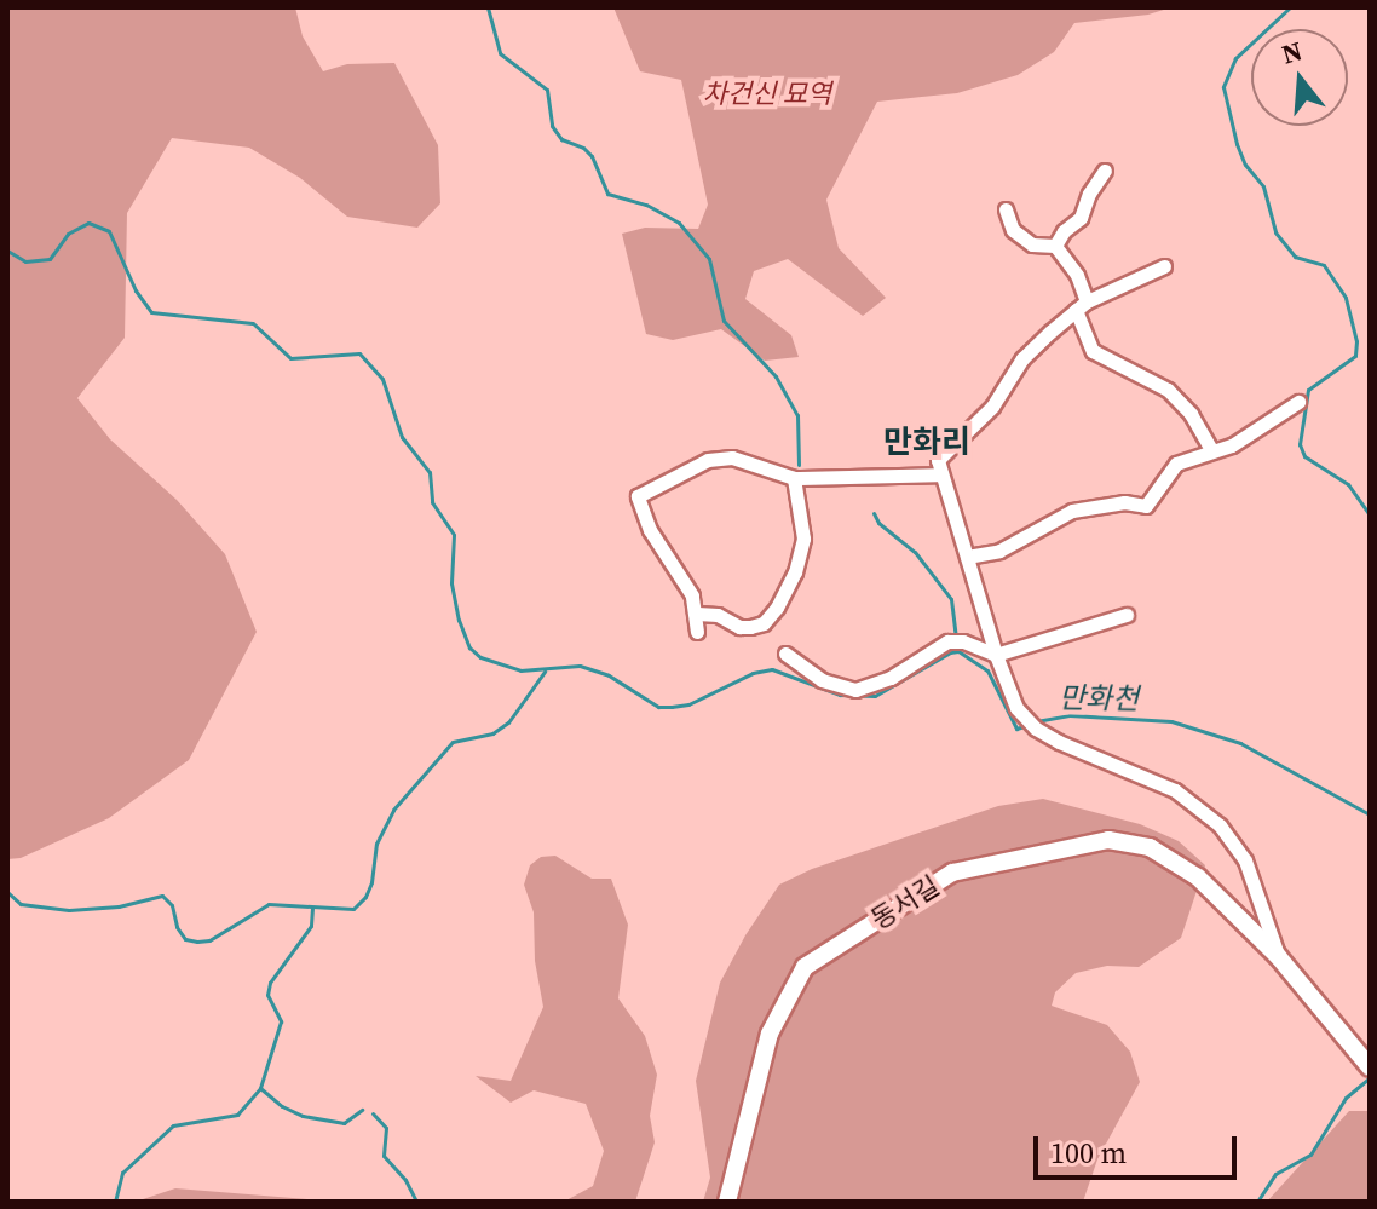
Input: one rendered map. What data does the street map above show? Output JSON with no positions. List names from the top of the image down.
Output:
{
  "streets": {
    "street": ["동서길"]
  },
  "districts": ["만화리"],
  "water": ["만화천"],
  "parks": ["차건신 묘역"],
  "scale_bar": "100 m",
  "north": "top"
}
